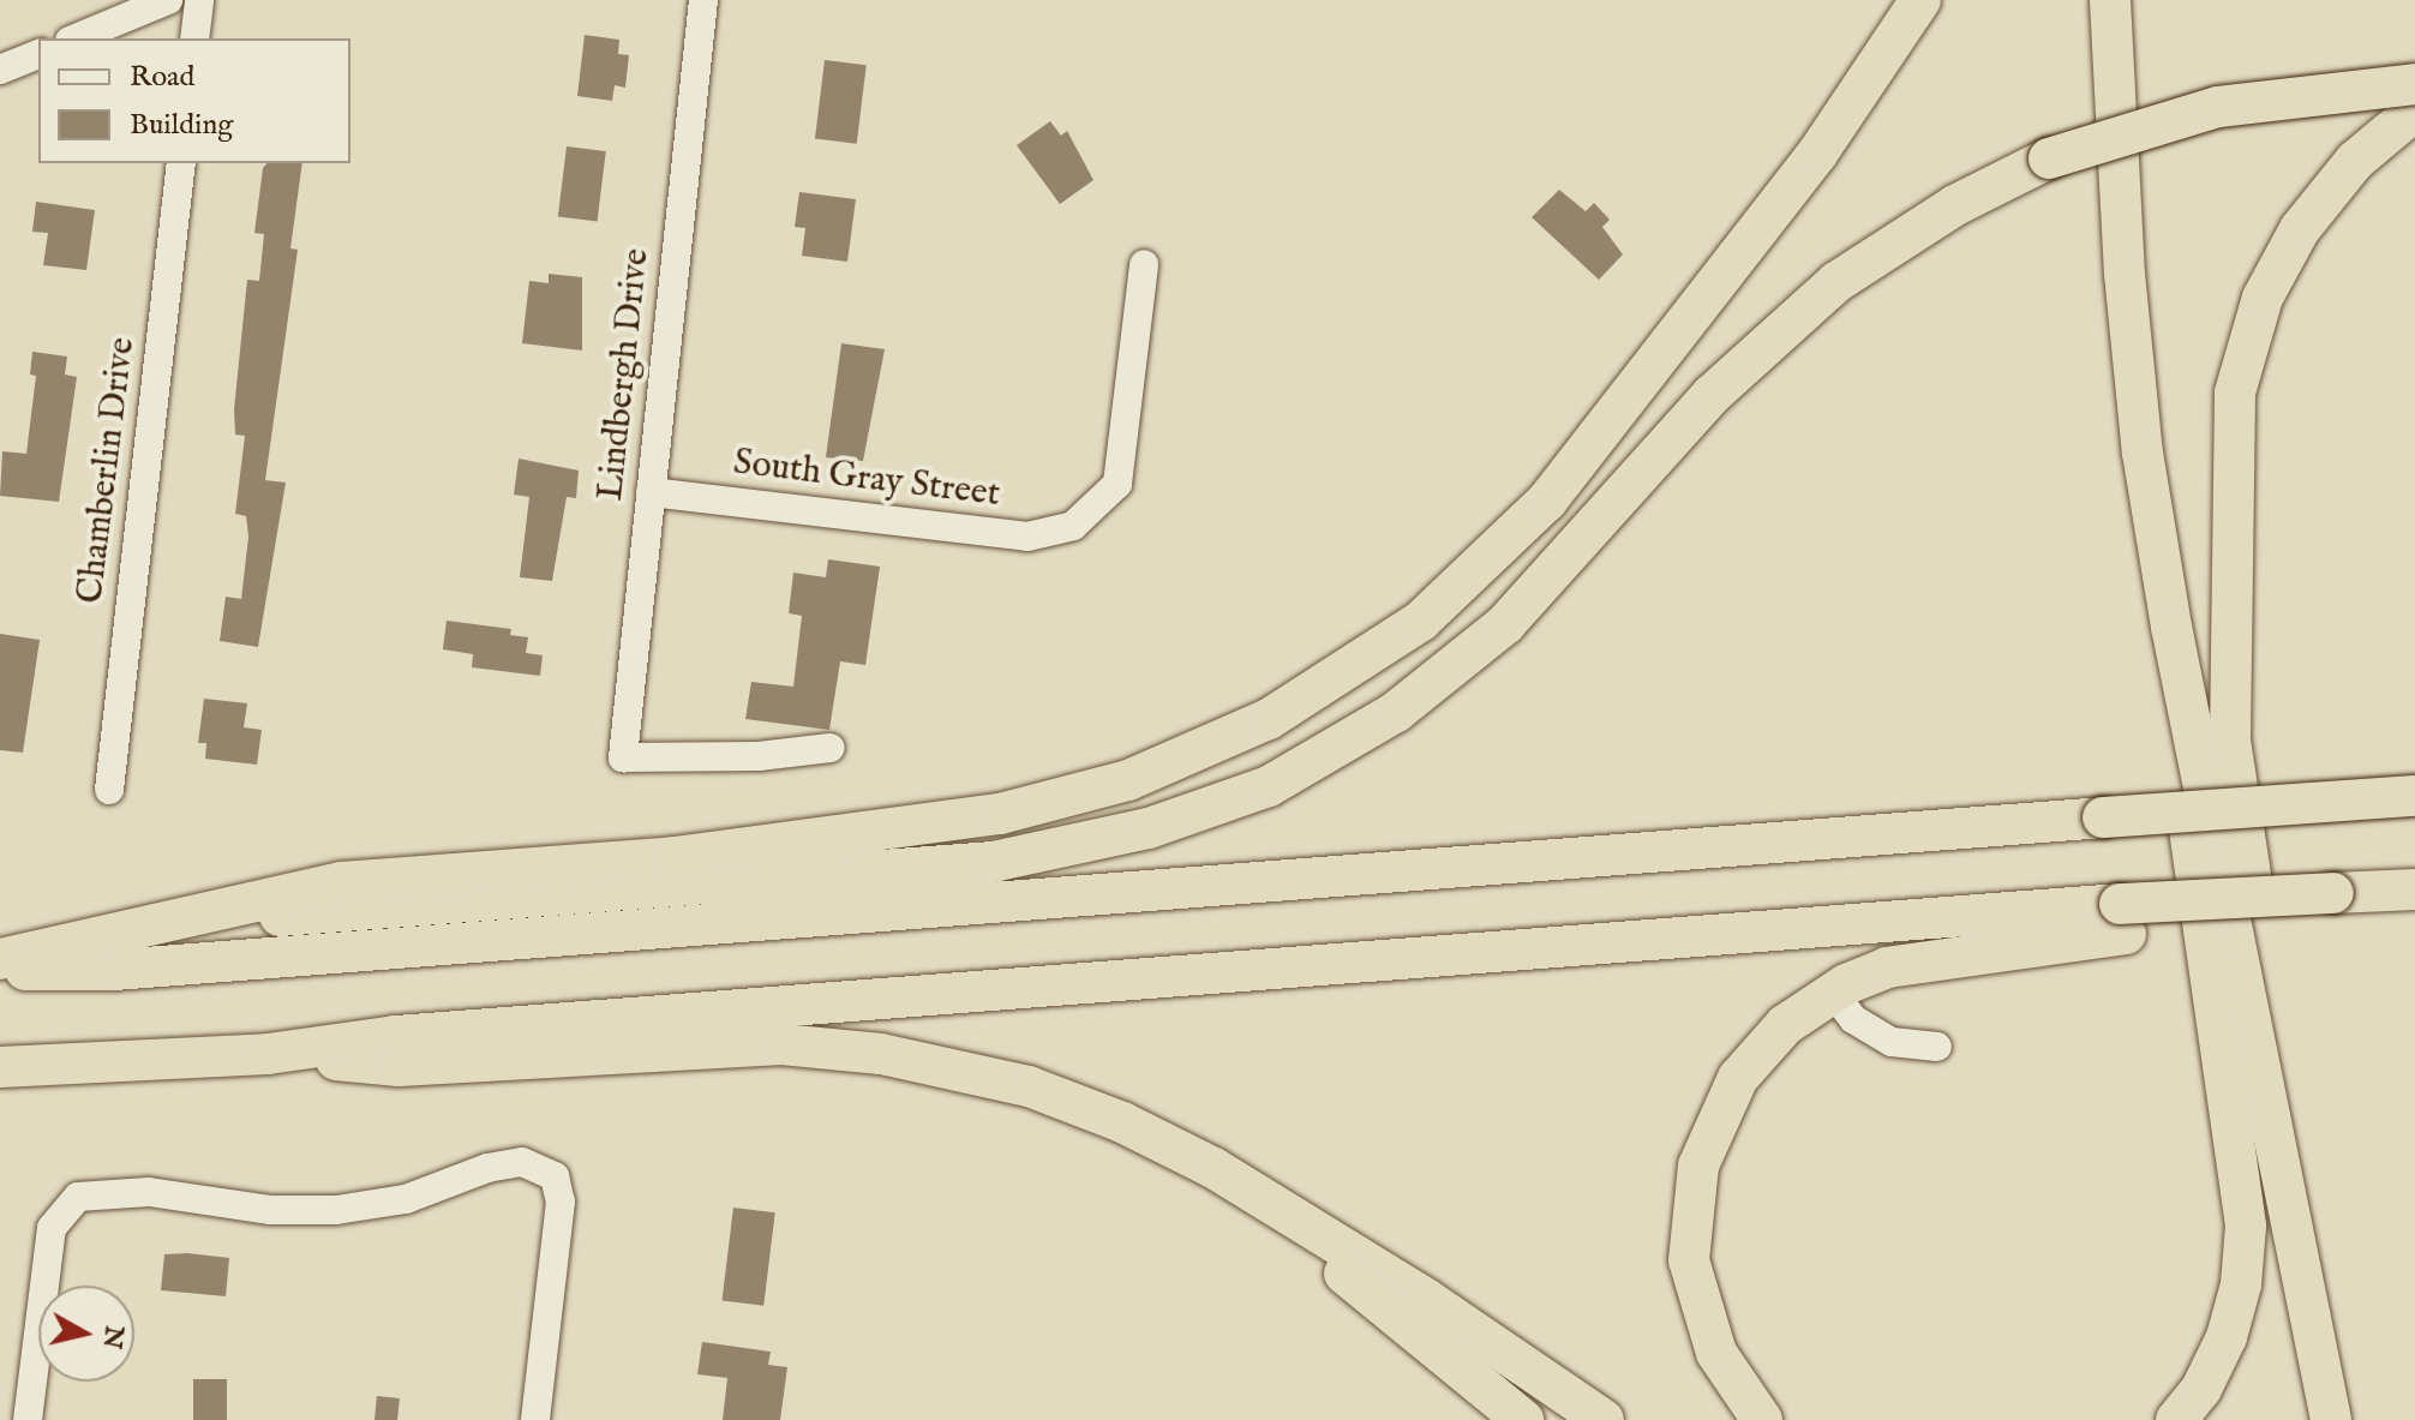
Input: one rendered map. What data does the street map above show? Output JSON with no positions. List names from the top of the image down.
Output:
{
  "streets": {
    "street": ["Lindbergh Drive", "Chamberlin Drive", "South Gray Street"]
  },
  "crossings": [
    ["Lindbergh Drive", "South Gray Street"]
  ],
  "legend": ["Road", "Building"],
  "north": "right"
}
